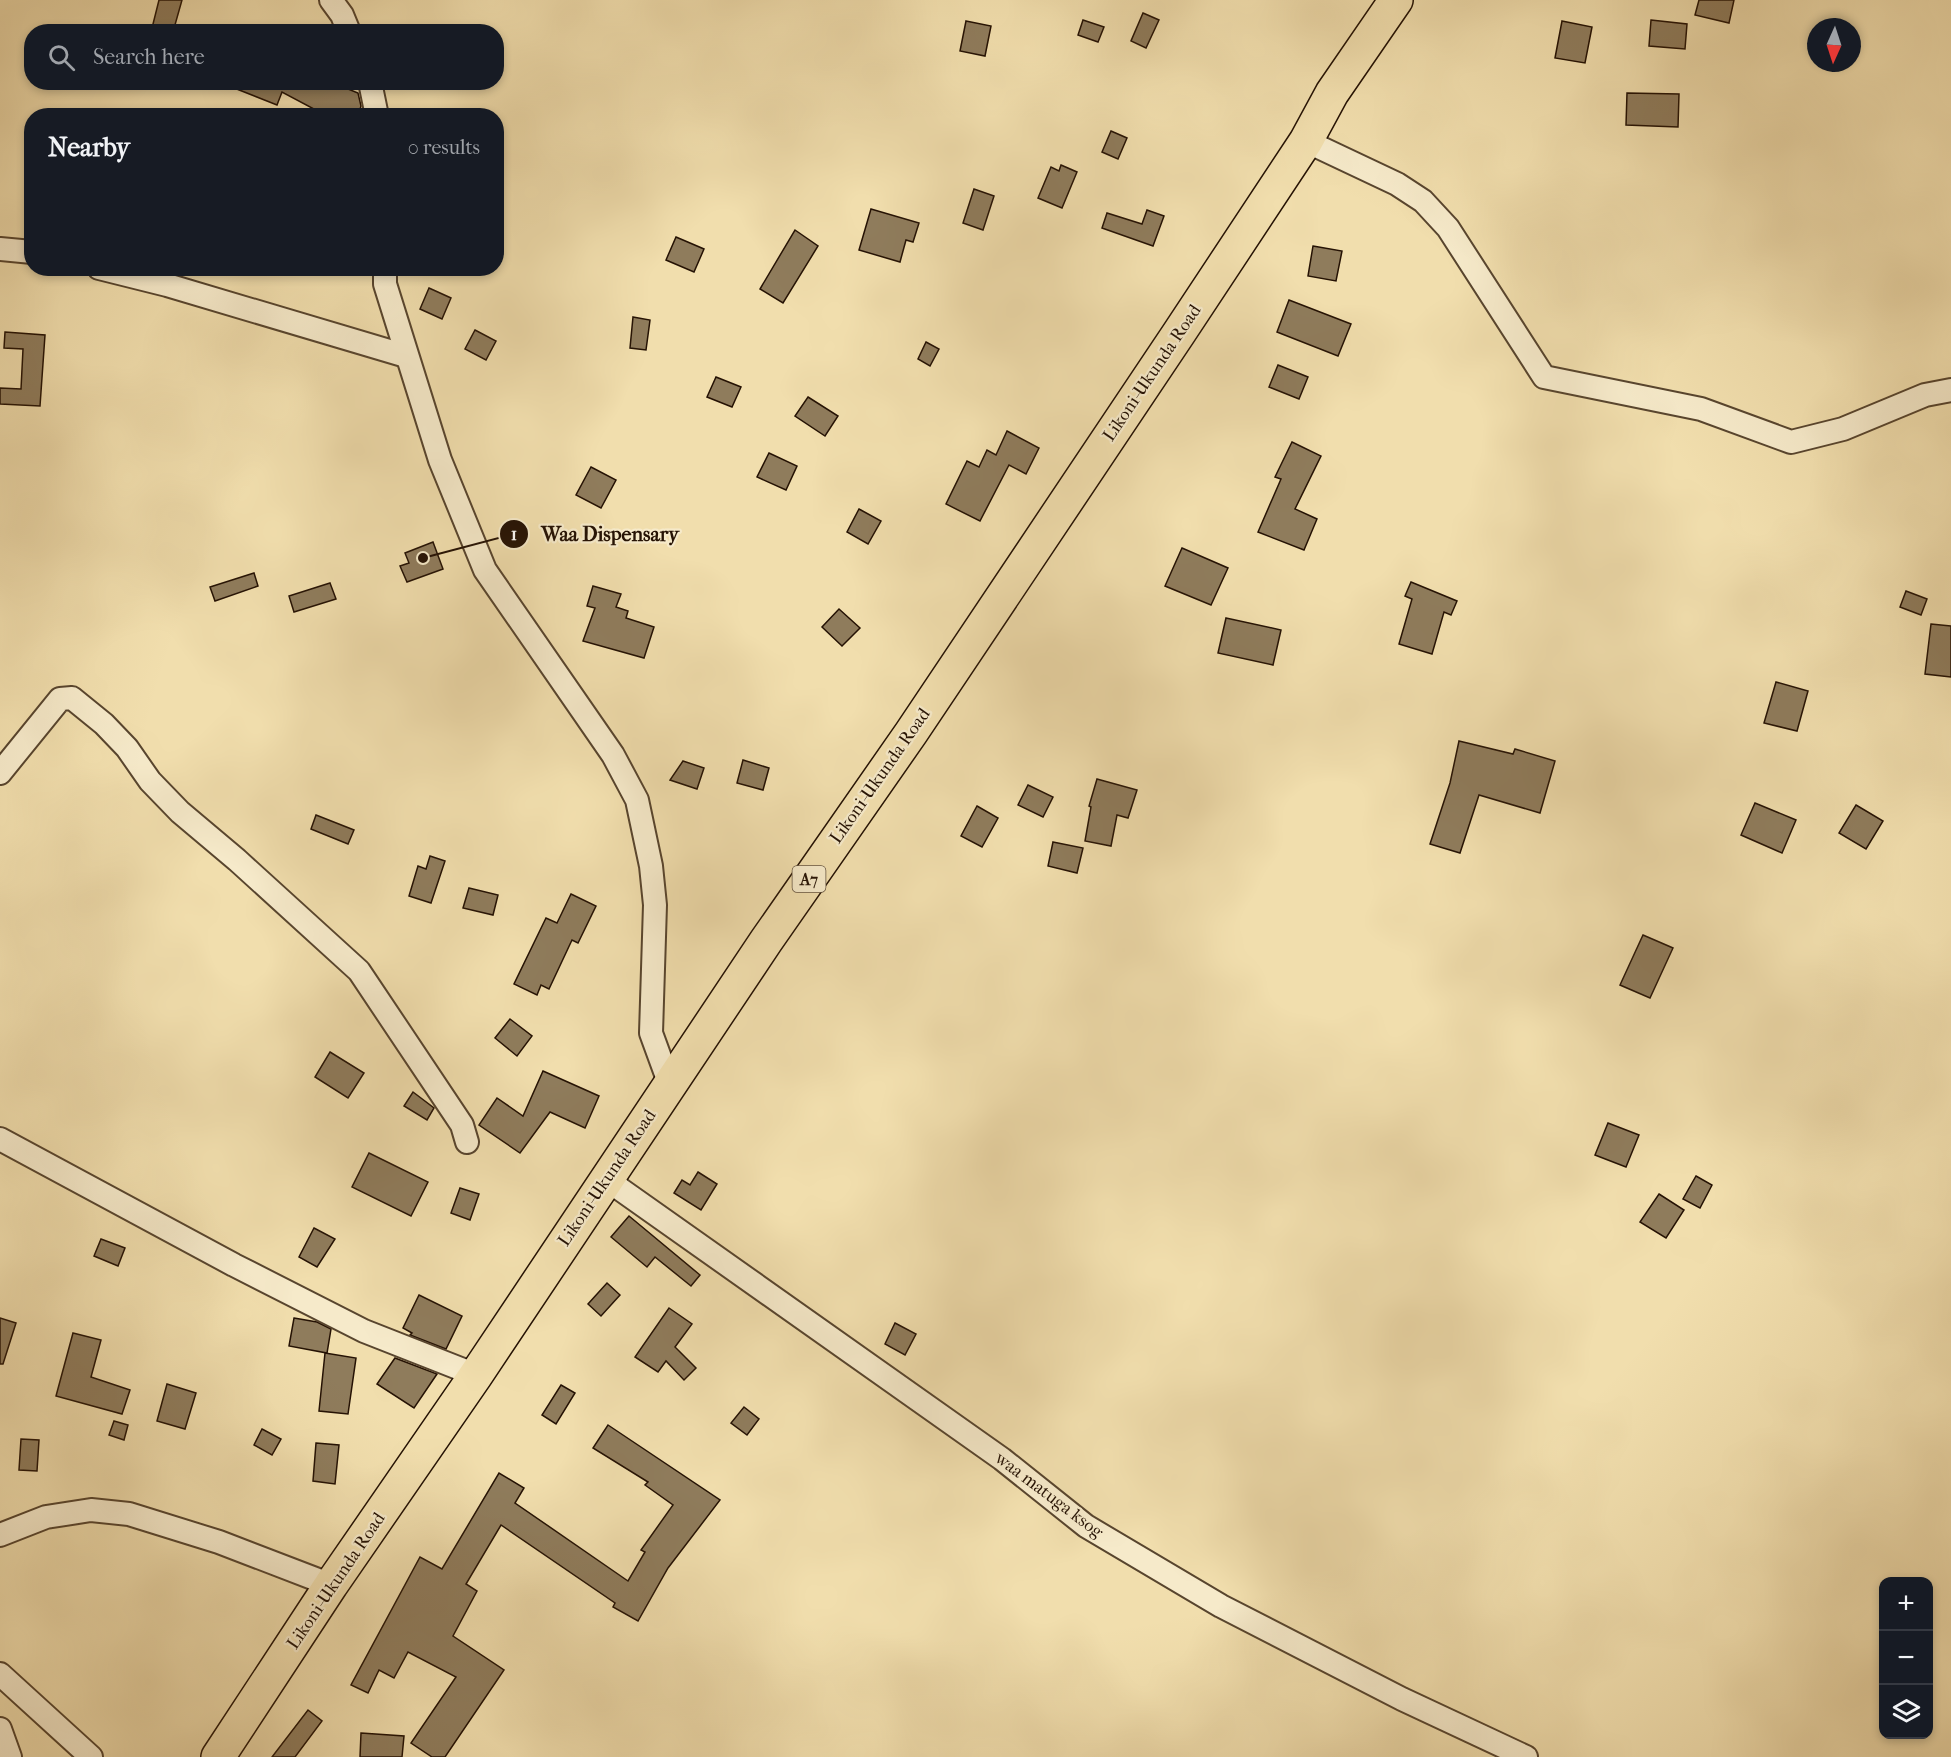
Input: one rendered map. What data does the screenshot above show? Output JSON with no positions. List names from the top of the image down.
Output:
{
  "streets": {
    "highway": ["Likoni-Ukunda Road", "A7"],
    "street": ["waa matuga ksog"]
  },
  "crossings": [
    ["Likoni-Ukunda Road", "waa matuga ksog"]
  ],
  "places": ["Waa Dispensary"],
  "north": "bottom",
  "page": {
    "search": "Search here",
    "heading": ["Nearby", "0 results"],
    "map_buttons": ["+", "−"]
  }
}
